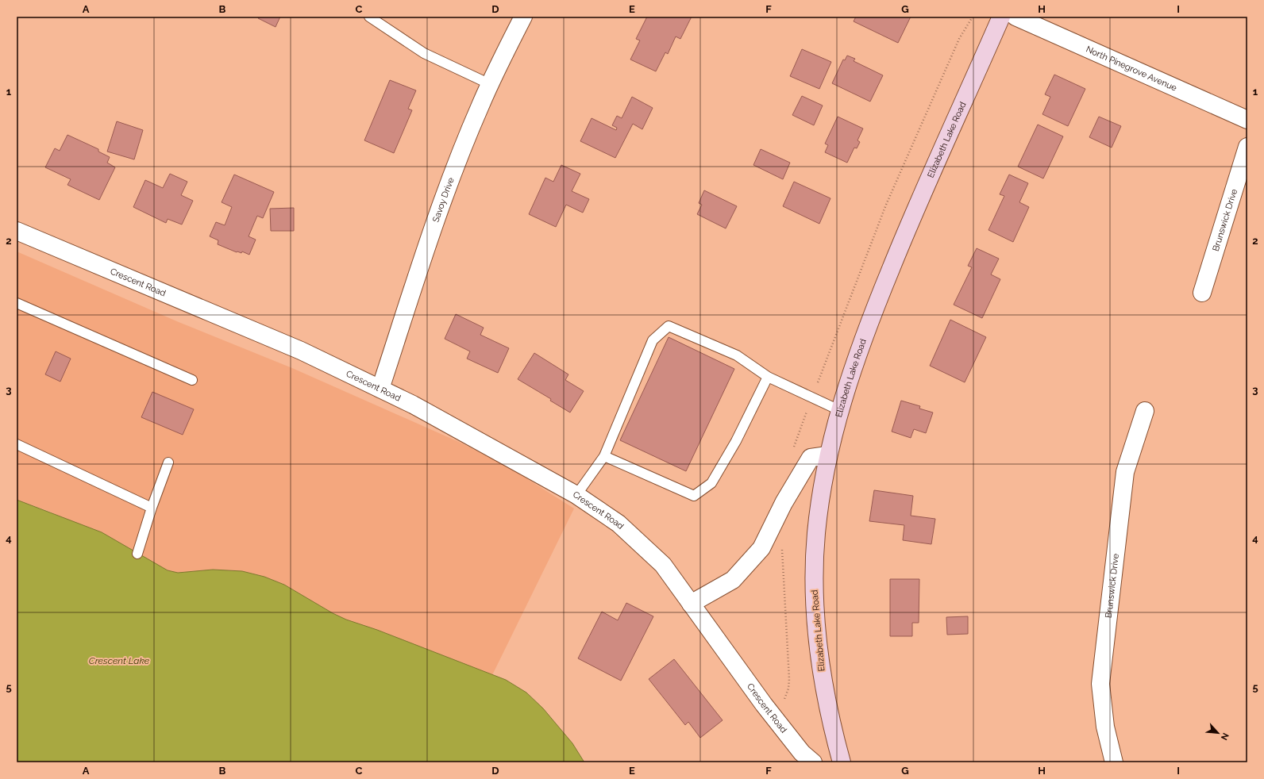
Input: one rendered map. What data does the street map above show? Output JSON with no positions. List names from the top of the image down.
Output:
{
  "streets": {
    "street": [
      "North Pinegrove Avenue",
      "Elizabeth Lake Road",
      "Savoy Drive",
      "Brunswick Drive",
      "Crescent Road"
    ]
  },
  "crossings": [
    ["Savoy Drive", "Crescent Road"]
  ],
  "water": ["Crescent Lake"],
  "north": "bottom right",
  "grid": {
    "columns": [
      "A",
      "B",
      "C",
      "D",
      "E",
      "F",
      "G",
      "H",
      "I"
    ],
    "rows": [
      "1",
      "2",
      "3",
      "4",
      "5"
    ]
  }
}
